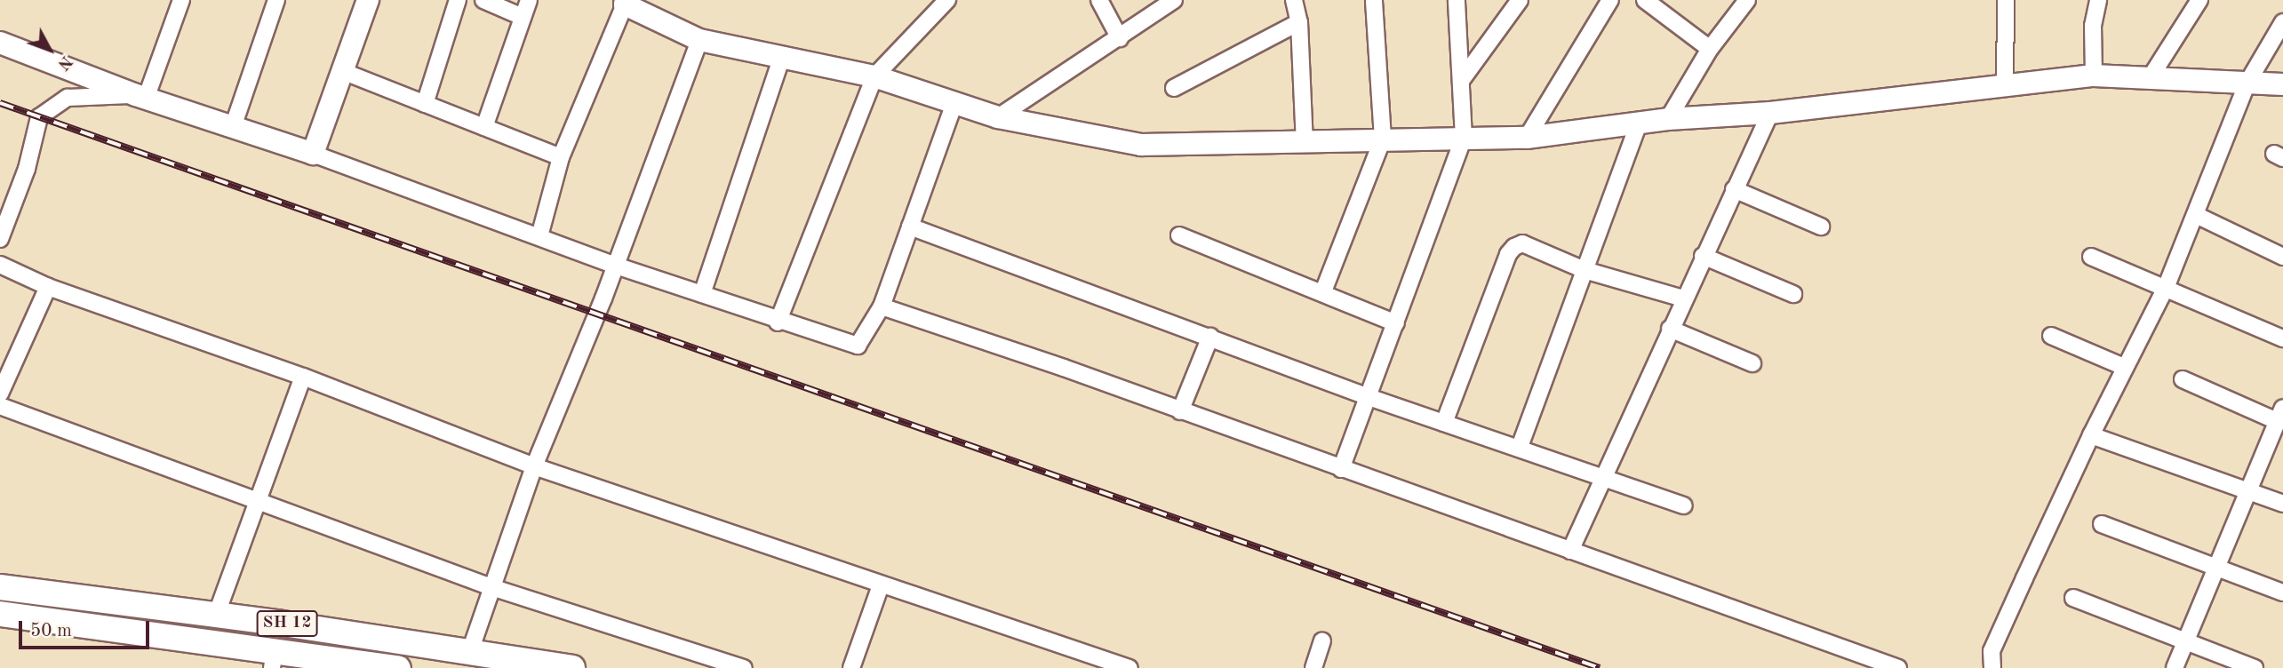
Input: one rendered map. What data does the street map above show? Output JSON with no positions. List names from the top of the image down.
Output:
{
  "streets": {
    "main road": ["SH 12"]
  },
  "scale_bar": "50 m",
  "north": "bottom right"
}
